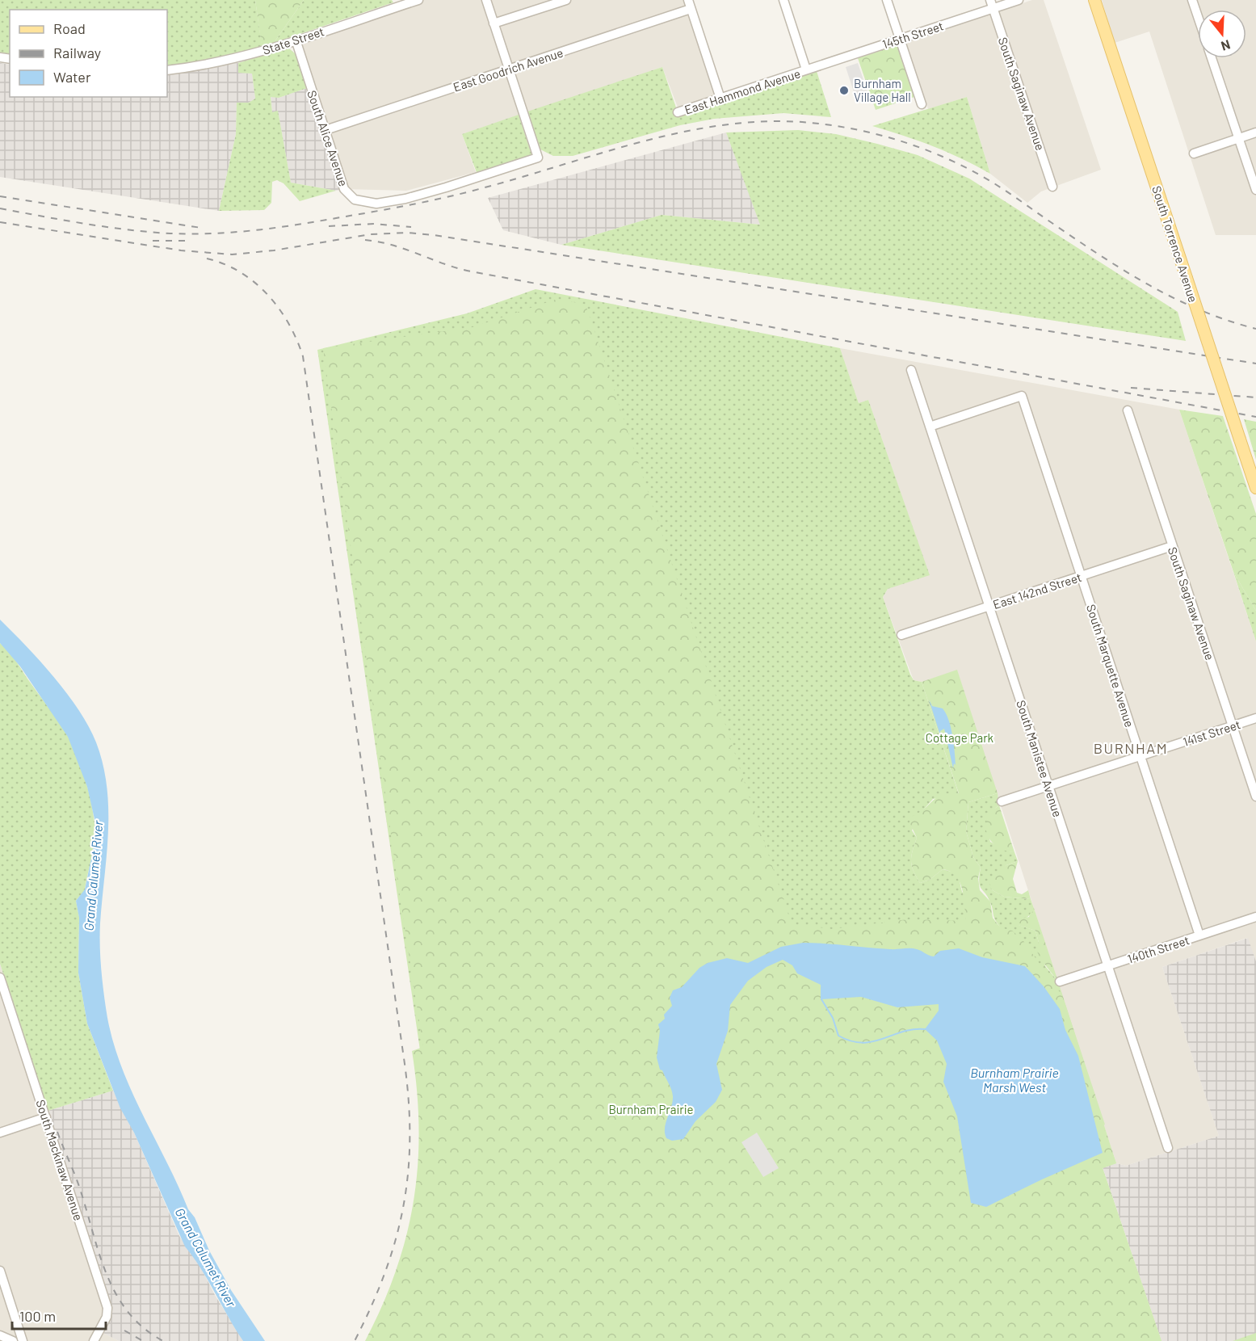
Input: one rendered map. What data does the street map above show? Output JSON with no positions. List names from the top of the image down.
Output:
{
  "streets": {
    "main road": ["South Torrence Avenue"],
    "street": [
      "145th Street",
      "State Street",
      "East Goodrich Avenue",
      "East Hammond Avenue",
      "South Saginaw Avenue",
      "South Alice Avenue",
      "East 142nd Street",
      "South Marquette Avenue",
      "141st Street",
      "South Manistee Avenue",
      "140th Street",
      "South Mackinaw Avenue"
    ]
  },
  "crossings": [
    ["145th Street", "East Hammond Avenue"],
    ["145th Street", "South Saginaw Avenue"],
    ["State Street", "South Alice Avenue"],
    ["East Goodrich Avenue", "South Alice Avenue"],
    ["South Saginaw Avenue", "East 142nd Street"],
    ["South Saginaw Avenue", "141st Street"],
    ["East 142nd Street", "South Marquette Avenue"],
    ["East 142nd Street", "South Manistee Avenue"],
    ["South Marquette Avenue", "141st Street"],
    ["South Marquette Avenue", "South Manistee Avenue"],
    ["South Marquette Avenue", "140th Street"],
    ["141st Street", "South Manistee Avenue"],
    ["South Manistee Avenue", "140th Street"]
  ],
  "districts": ["BURNHAM"],
  "water": ["Grand Calumet River", "Burnham Prairie Marsh West"],
  "parks": ["Cottage Park", "Burnham Prairie"],
  "places": ["Burnham Village Hall"],
  "legend": ["Road", "Railway", "Water"],
  "scale_bar": "100 m",
  "north": "bottom"
}
